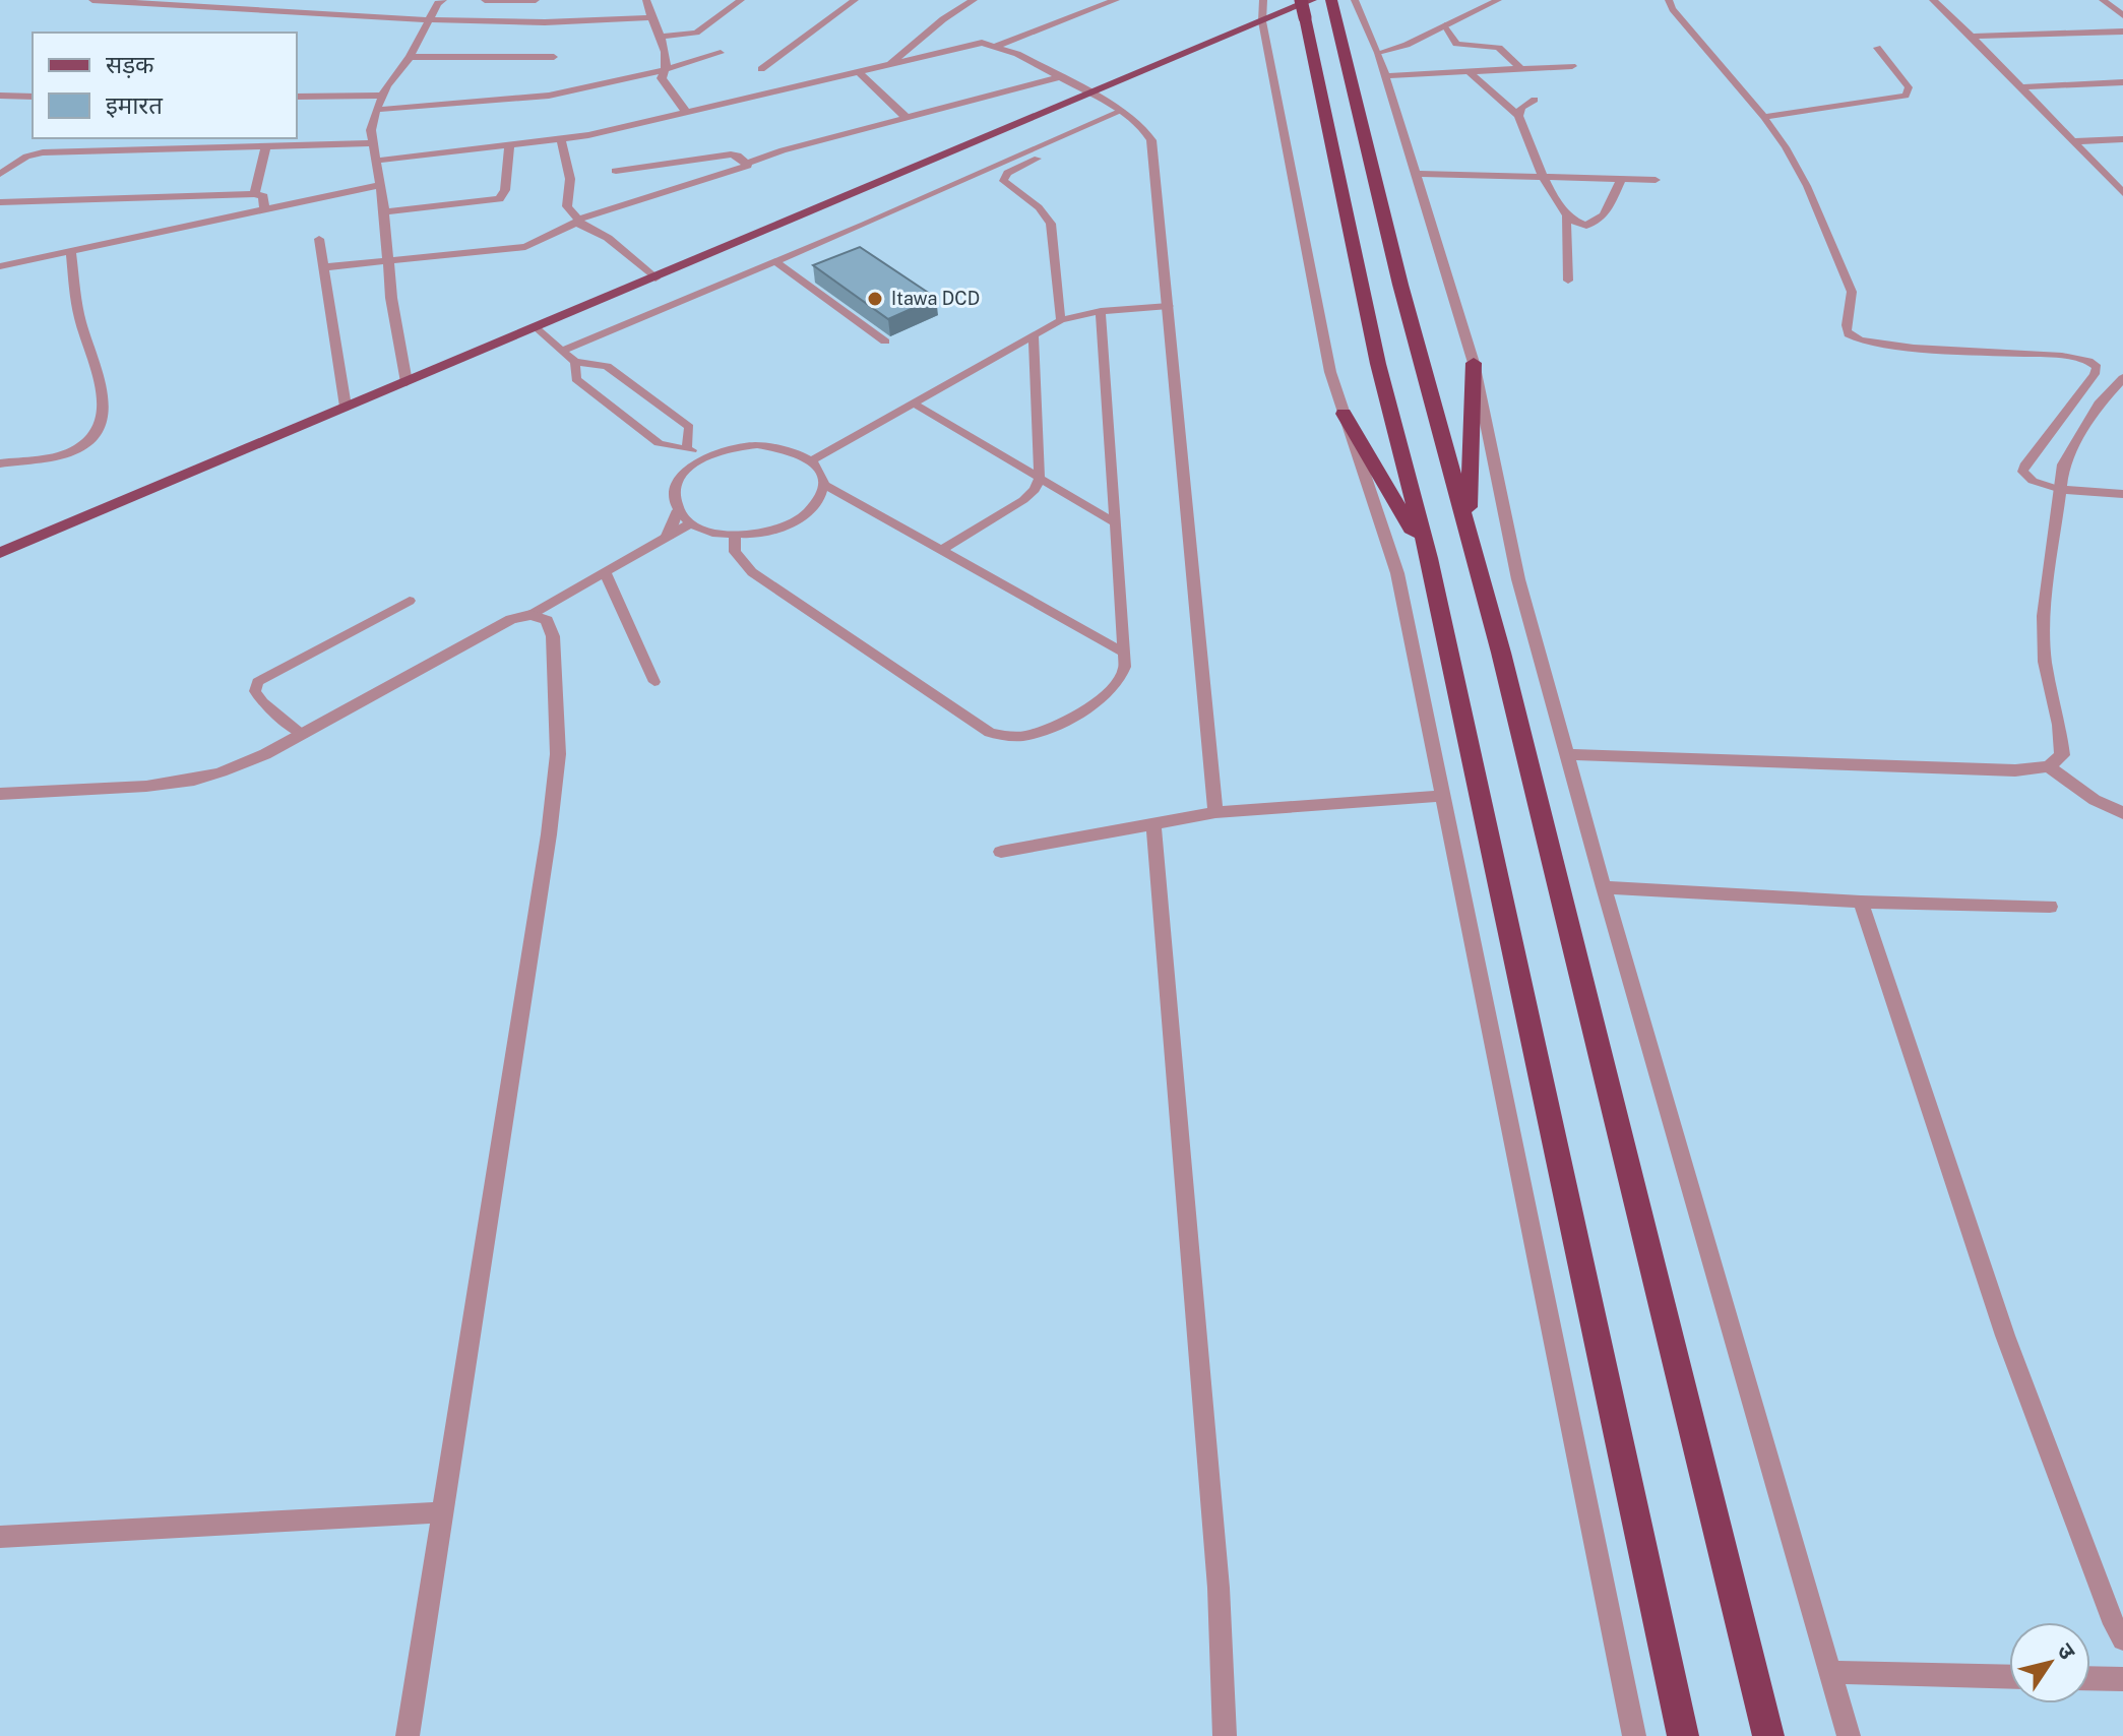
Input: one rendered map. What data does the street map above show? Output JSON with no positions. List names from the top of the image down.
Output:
{
  "places": ["Itawa DCD"],
  "legend": ["सड़क", "इमारत"],
  "north": "top right"
}
